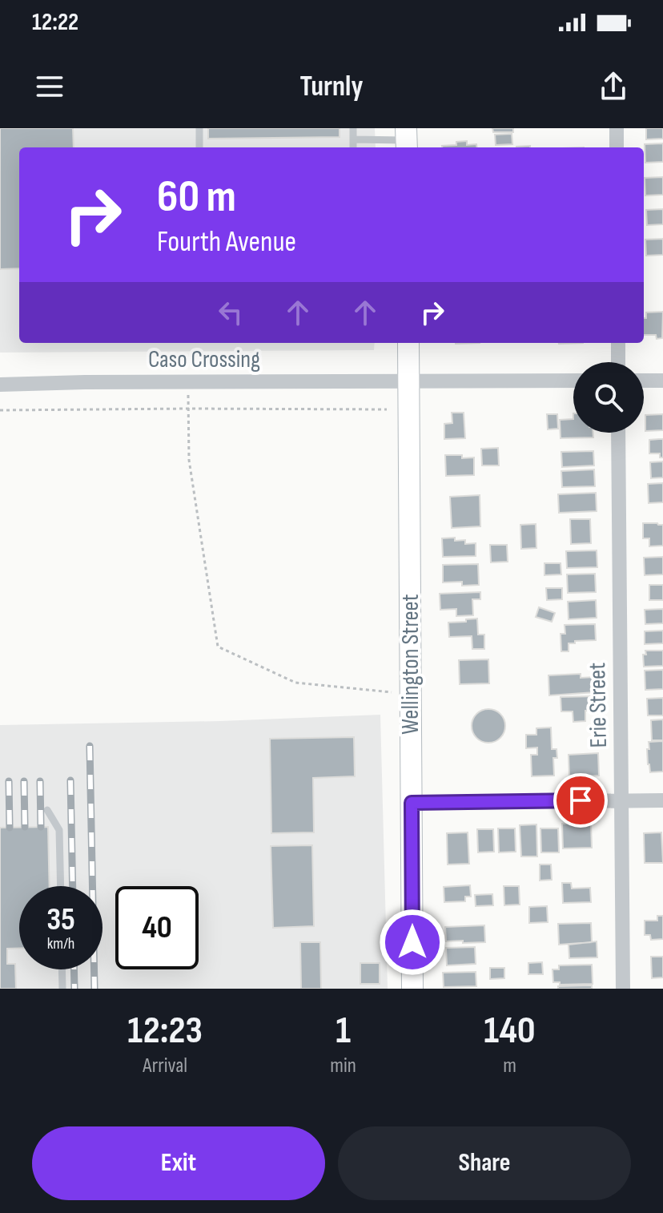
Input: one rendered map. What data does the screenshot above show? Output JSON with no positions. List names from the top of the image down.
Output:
{
  "streets": {
    "street": ["Caso Crossing", "Wellington Street", "Erie Street"]
  },
  "crossings": [
    ["Caso Crossing", "Wellington Street"]
  ],
  "page": {
    "status": "12:22",
    "header": "Turnly",
    "turn": ["60 m", "Fourth Avenue"],
    "speed": "35 km/h",
    "limit": "40",
    "eta": [
      "12:23",
      "Arrival",
      "1",
      "min",
      "140",
      "m"
    ],
    "buttons": ["Exit", "Share"]
  }
}
